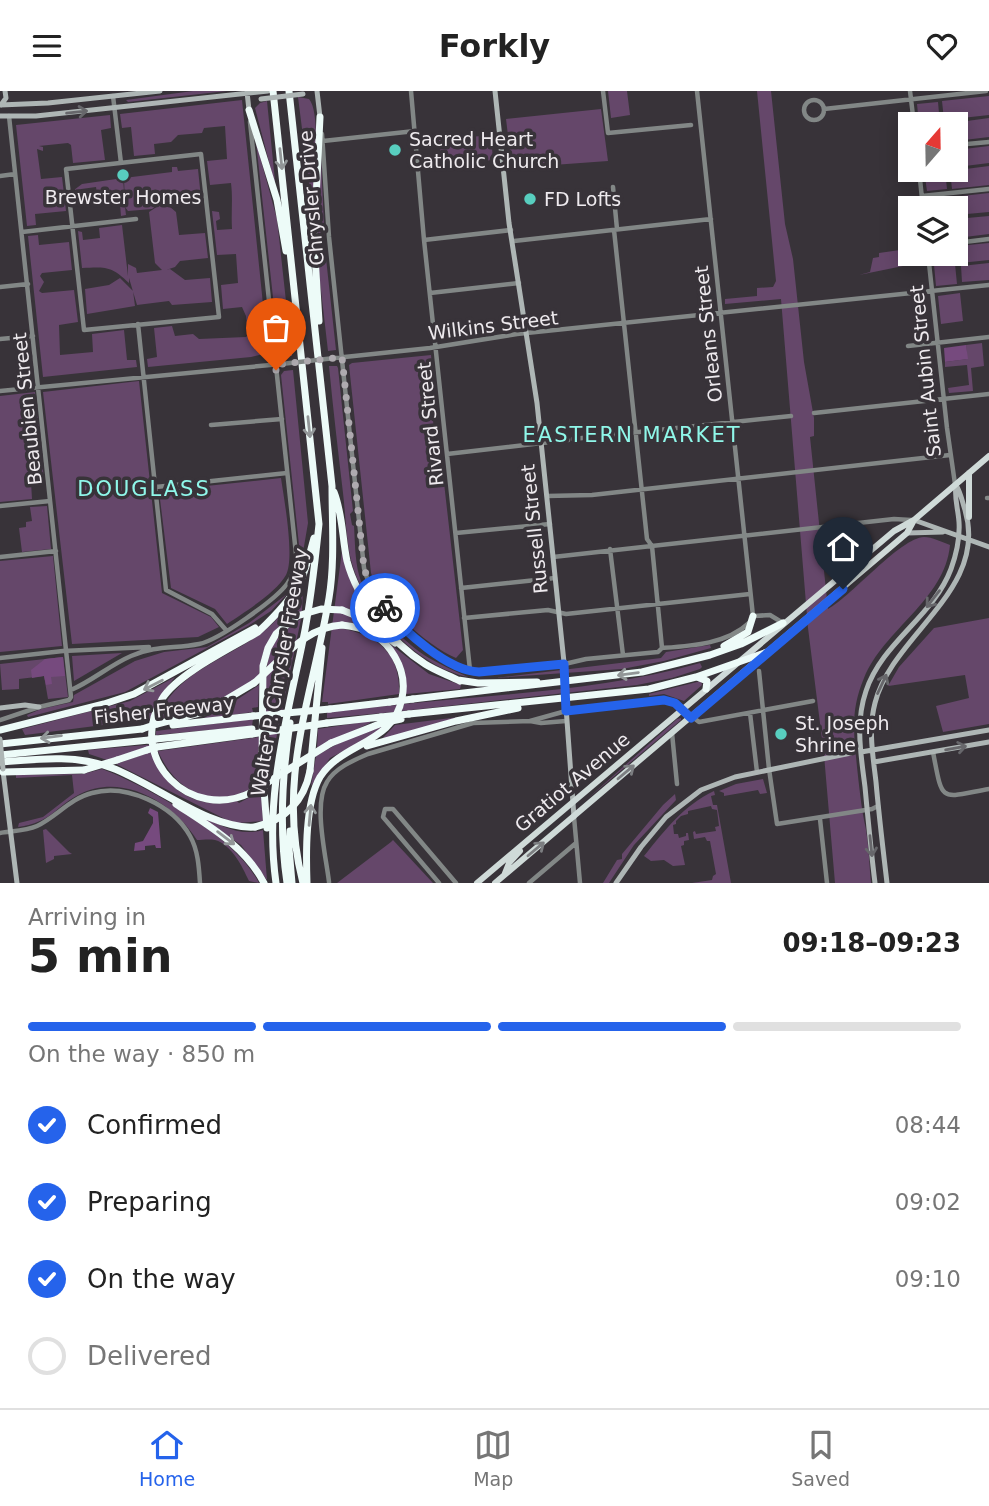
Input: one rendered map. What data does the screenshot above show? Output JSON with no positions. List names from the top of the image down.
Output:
{
  "streets": {
    "highway": ["Walter P. Chrysler Freeway", "Fisher Freeway"],
    "main road": ["Gratiot Avenue"],
    "street": [
      "Chrysler Drive",
      "Wilkins Street",
      "Orleans Street",
      "Saint Aubin Street",
      "Beaubien Street",
      "Rivard Street",
      "Russell Street"
    ]
  },
  "crossings": [
    ["Chrysler Drive", "Wilkins Street"],
    ["Chrysler Drive", "Rivard Street"],
    ["Wilkins Street", "Orleans Street"],
    ["Wilkins Street", "Saint Aubin Street"],
    ["Wilkins Street", "Beaubien Street"],
    ["Wilkins Street", "Rivard Street"],
    ["Wilkins Street", "Russell Street"],
    ["Saint Aubin Street", "Gratiot Avenue"],
    ["Russell Street", "Gratiot Avenue"],
    ["Fisher Freeway", "Gratiot Avenue"]
  ],
  "districts": ["EASTERN MARKET", "DOUGLASS"],
  "places": [
    "Sacred Heart Catholic Church",
    "Brewster Homes",
    "FD Lofts",
    "St. Joseph Shrine"
  ],
  "north": "top",
  "page": {
    "header": "Forkly",
    "heading": ["5 min", "Arriving in", "09:18–09:23"],
    "bar": "On the way · 850 m",
    "list": [
      ["Confirmed", "08:44"],
      ["Preparing", "09:02"],
      ["On the way", "09:10"],
      "Delivered"
    ],
    "tabs": ["Home", "Map", "Saved"]
  }
}
